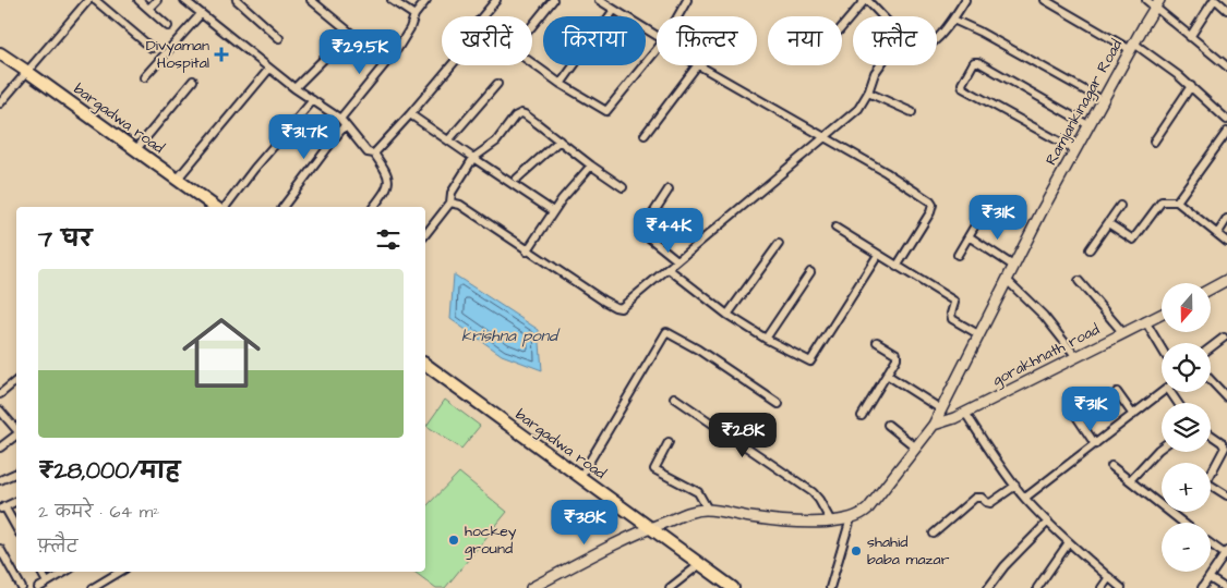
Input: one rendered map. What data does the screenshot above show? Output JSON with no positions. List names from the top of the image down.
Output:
{
  "streets": {
    "main road": ["bargadwa road"],
    "street": ["Ramjankinagar Road", "gorakhnath road"]
  },
  "crossings": [
    ["Ramjankinagar Road", "gorakhnath road"]
  ],
  "water": ["krishna pond"],
  "places": {
    "health": ["Divyaman Hospital"],
    "other": ["hockey ground", "shahid baba mazar"]
  },
  "north": "bottom",
  "page": {
    "chip": [
      "खरीदें",
      "किराया",
      "फ़िल्टर",
      "नया",
      "फ़्लैट"
    ],
    "price": [
      "₹29.5K",
      "₹31.7K",
      "₹31K",
      "₹44K",
      "₹31K",
      "₹28K",
      "₹38K"
    ],
    "heading": "7 घर",
    "list": [
      {
        "name": "₹28,000/माह",
        "note": "2 कमरे · 64 m² · फ़्लैट"
      }
    ],
    "map_buttons": ["+", "−"]
  }
}
